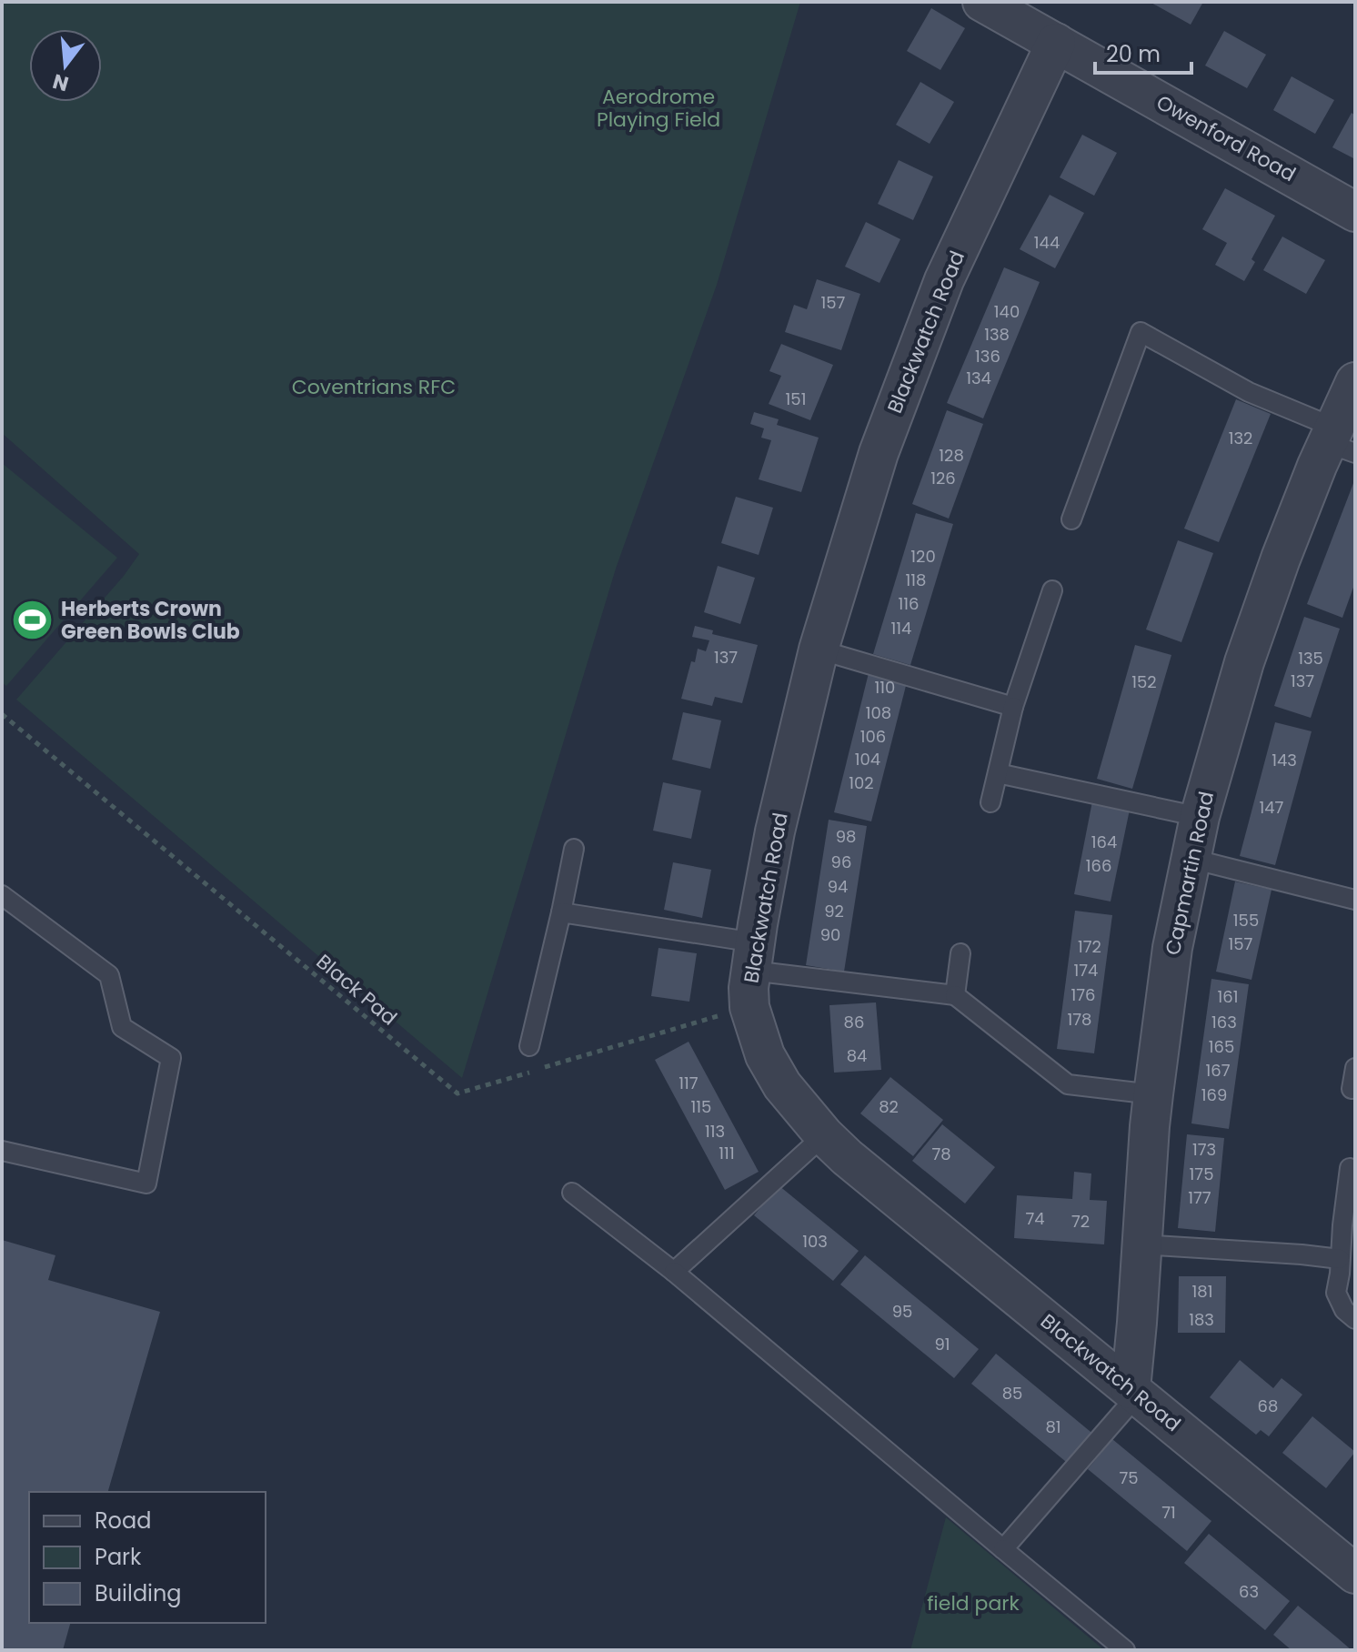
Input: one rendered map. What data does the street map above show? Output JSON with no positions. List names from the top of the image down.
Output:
{
  "streets": {
    "street": ["Owenford Road", "Blackwatch Road", "Capmartin Road"],
    "path": ["Black Pad"]
  },
  "crossings": [
    ["Owenford Road", "Blackwatch Road"],
    ["Blackwatch Road", "Capmartin Road"],
    ["Blackwatch Road", "Black Pad"]
  ],
  "parks": ["Aerodrome Playing Field", "Coventrians RFC", "field park"],
  "places": {
    "sports": ["Herberts Crown Green Bowls Club"]
  },
  "house_numbers": [
    "144",
    "157",
    "140",
    "138",
    "136",
    "134",
    "151",
    "132",
    "128",
    "126",
    "120",
    "118",
    "116",
    "114",
    "137",
    "135",
    "137",
    "152",
    "110",
    "108",
    "106",
    "104",
    "143",
    "102",
    "147",
    "98",
    "164",
    "96",
    "166",
    "94",
    "92",
    "155",
    "90",
    "157",
    "172",
    "174",
    "176",
    "161",
    "178",
    "86",
    "163",
    "165",
    "84",
    "167",
    "117",
    "169",
    "115",
    "82",
    "113",
    "173",
    "111",
    "78",
    "175",
    "177",
    "74",
    "72",
    "103",
    "181",
    "95",
    "183",
    "91",
    "85",
    "68",
    "81",
    "75",
    "71",
    "63"
  ],
  "legend": ["Road", "Park", "Building"],
  "scale_bar": "20 m",
  "north": "bottom"
}
